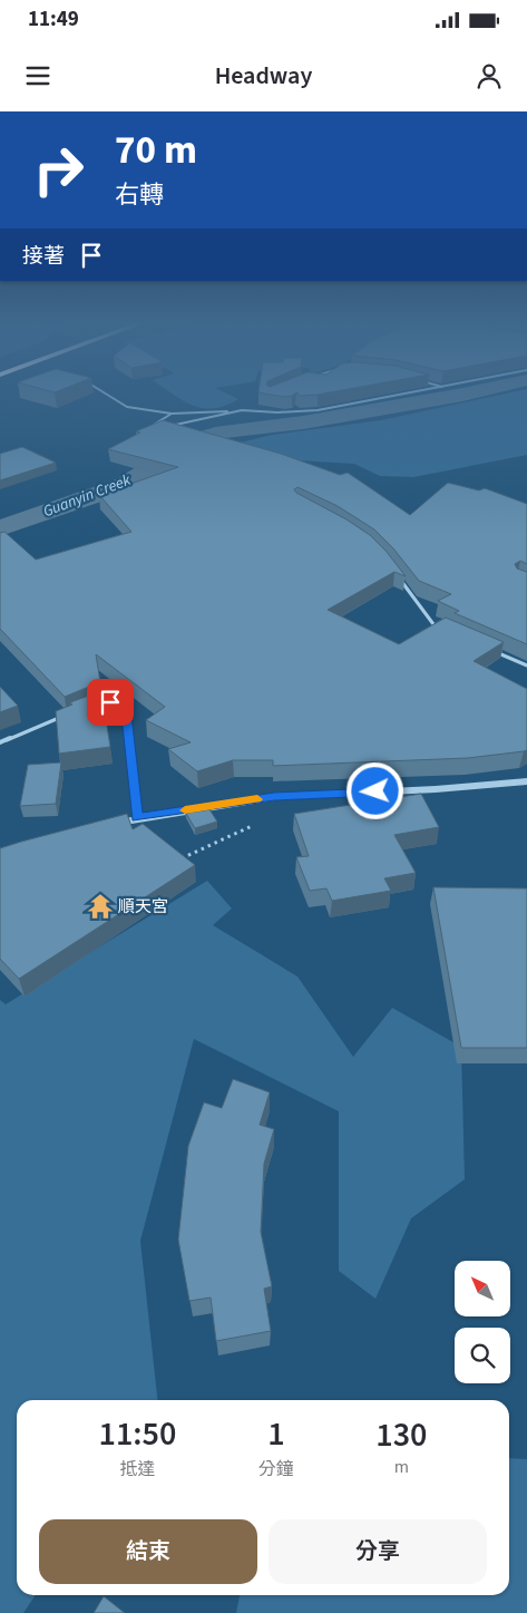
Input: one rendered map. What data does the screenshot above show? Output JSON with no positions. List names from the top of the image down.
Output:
{
  "water": ["Guanyin Creek"],
  "places": {
    "temple": ["順天宮"]
  },
  "north": "top left",
  "page": {
    "status": "11:49",
    "header": "Headway",
    "turn": ["70 m", "右轉"],
    "then": "接著",
    "eta": [
      "11:50",
      "抵達",
      "1",
      "分鐘",
      "130",
      "m"
    ],
    "buttons": ["結束", "分享"]
  }
}
